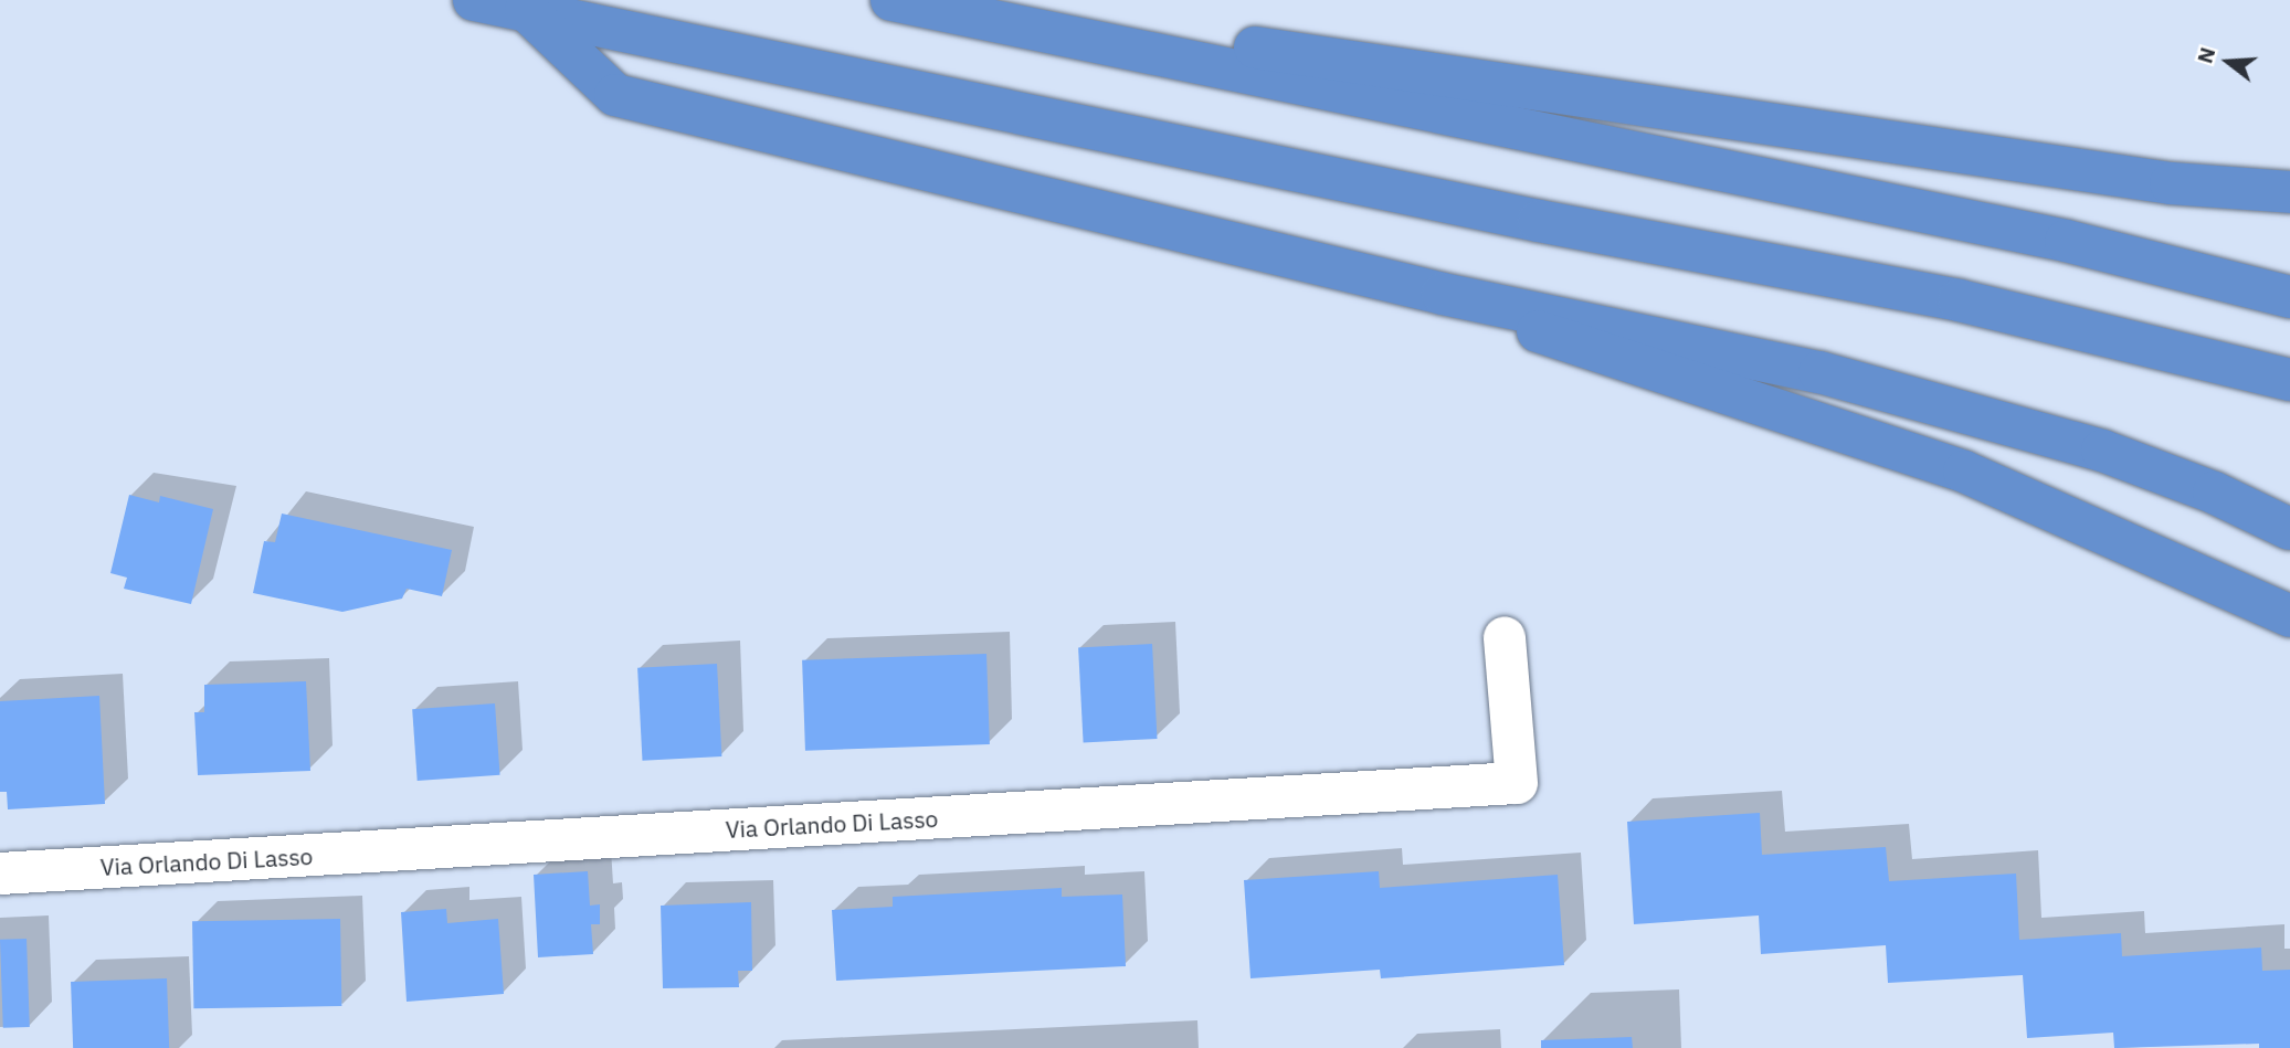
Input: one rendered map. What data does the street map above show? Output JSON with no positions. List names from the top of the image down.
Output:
{
  "streets": {
    "street": ["Via Orlando Di Lasso"]
  },
  "north": "left"
}
